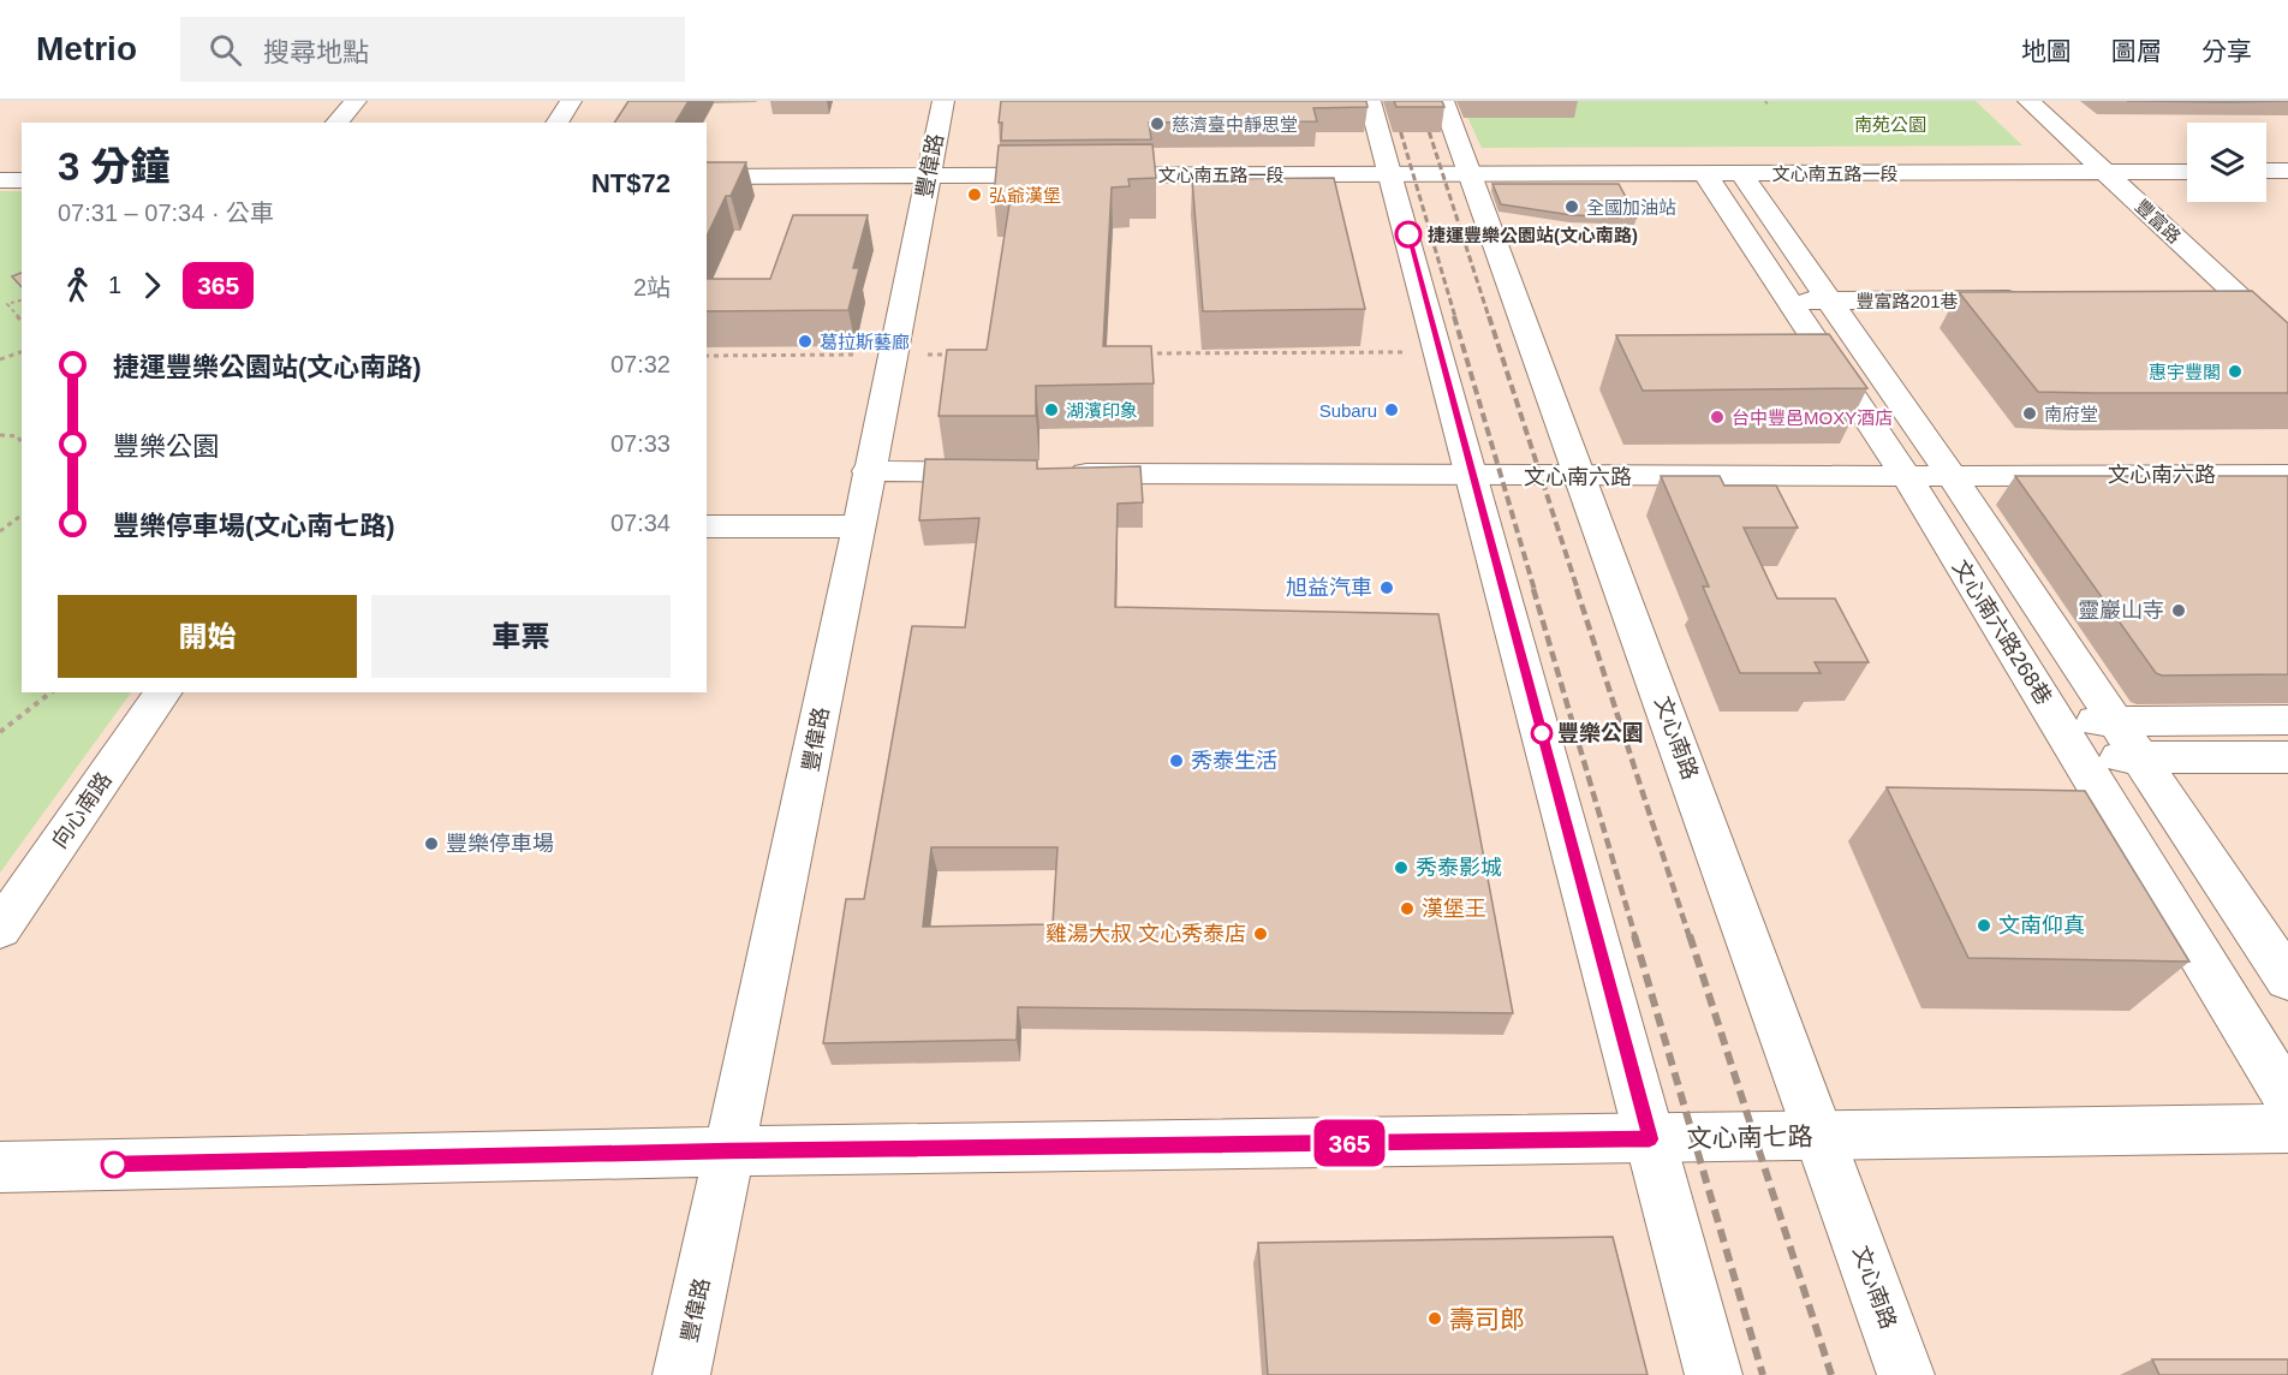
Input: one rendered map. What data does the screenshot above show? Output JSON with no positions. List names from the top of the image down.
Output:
{
  "streets": {
    "street": [
      "豐偉路",
      "文心南五路一段",
      "豐富路",
      "豐富路201巷",
      "文心南六路",
      "文心南六路268巷",
      "文心南路",
      "向心南路",
      "文心南七路"
    ]
  },
  "crossings": [
    ["豐偉路", "文心南五路一段"],
    ["豐偉路", "文心南七路"],
    ["文心南五路一段", "豐富路"],
    ["文心南五路一段", "文心南六路268巷"],
    ["文心南五路一段", "文心南路"],
    ["豐富路201巷", "文心南六路268巷"],
    ["文心南六路", "文心南六路268巷"],
    ["文心南六路", "文心南路"],
    ["文心南路", "文心南七路"]
  ],
  "parks": ["南苑公園"],
  "places": [
    "慈濟臺中靜思堂",
    "弘爺漢堡",
    "全國加油站",
    "捷運豐樂公園站(文心南路)",
    "葛拉斯藝廊",
    "惠宇豐閣",
    "湖濱印象",
    "Subaru",
    "南府堂",
    "台中豐邑MOXY酒店",
    "旭益汽車",
    "靈巖山寺",
    "豐樂公園",
    "秀泰生活",
    "豐樂停車場",
    "秀泰影城",
    "漢堡王",
    "文南仰真",
    "雞湯大叔 文心秀泰店",
    "壽司郎"
  ],
  "lines": ["bus line 365"],
  "page": {
    "header": "Metrio",
    "search": "搜尋地點",
    "nav": ["地圖", "圖層", "分享"],
    "on_map": "365",
    "heading": ["3 分鐘", "07:31 – 07:34 · 公車", "NT$72"],
    "legs": ["1", "365", "2站"],
    "list": [
      {
        "name": "捷運豐樂公園站(文心南路)",
        "value": "07:32"
      },
      {
        "name": "豐樂公園",
        "value": "07:33"
      },
      {
        "name": "豐樂停車場(文心南七路)",
        "value": "07:34"
      }
    ],
    "buttons": ["開始", "車票"]
  }
}
